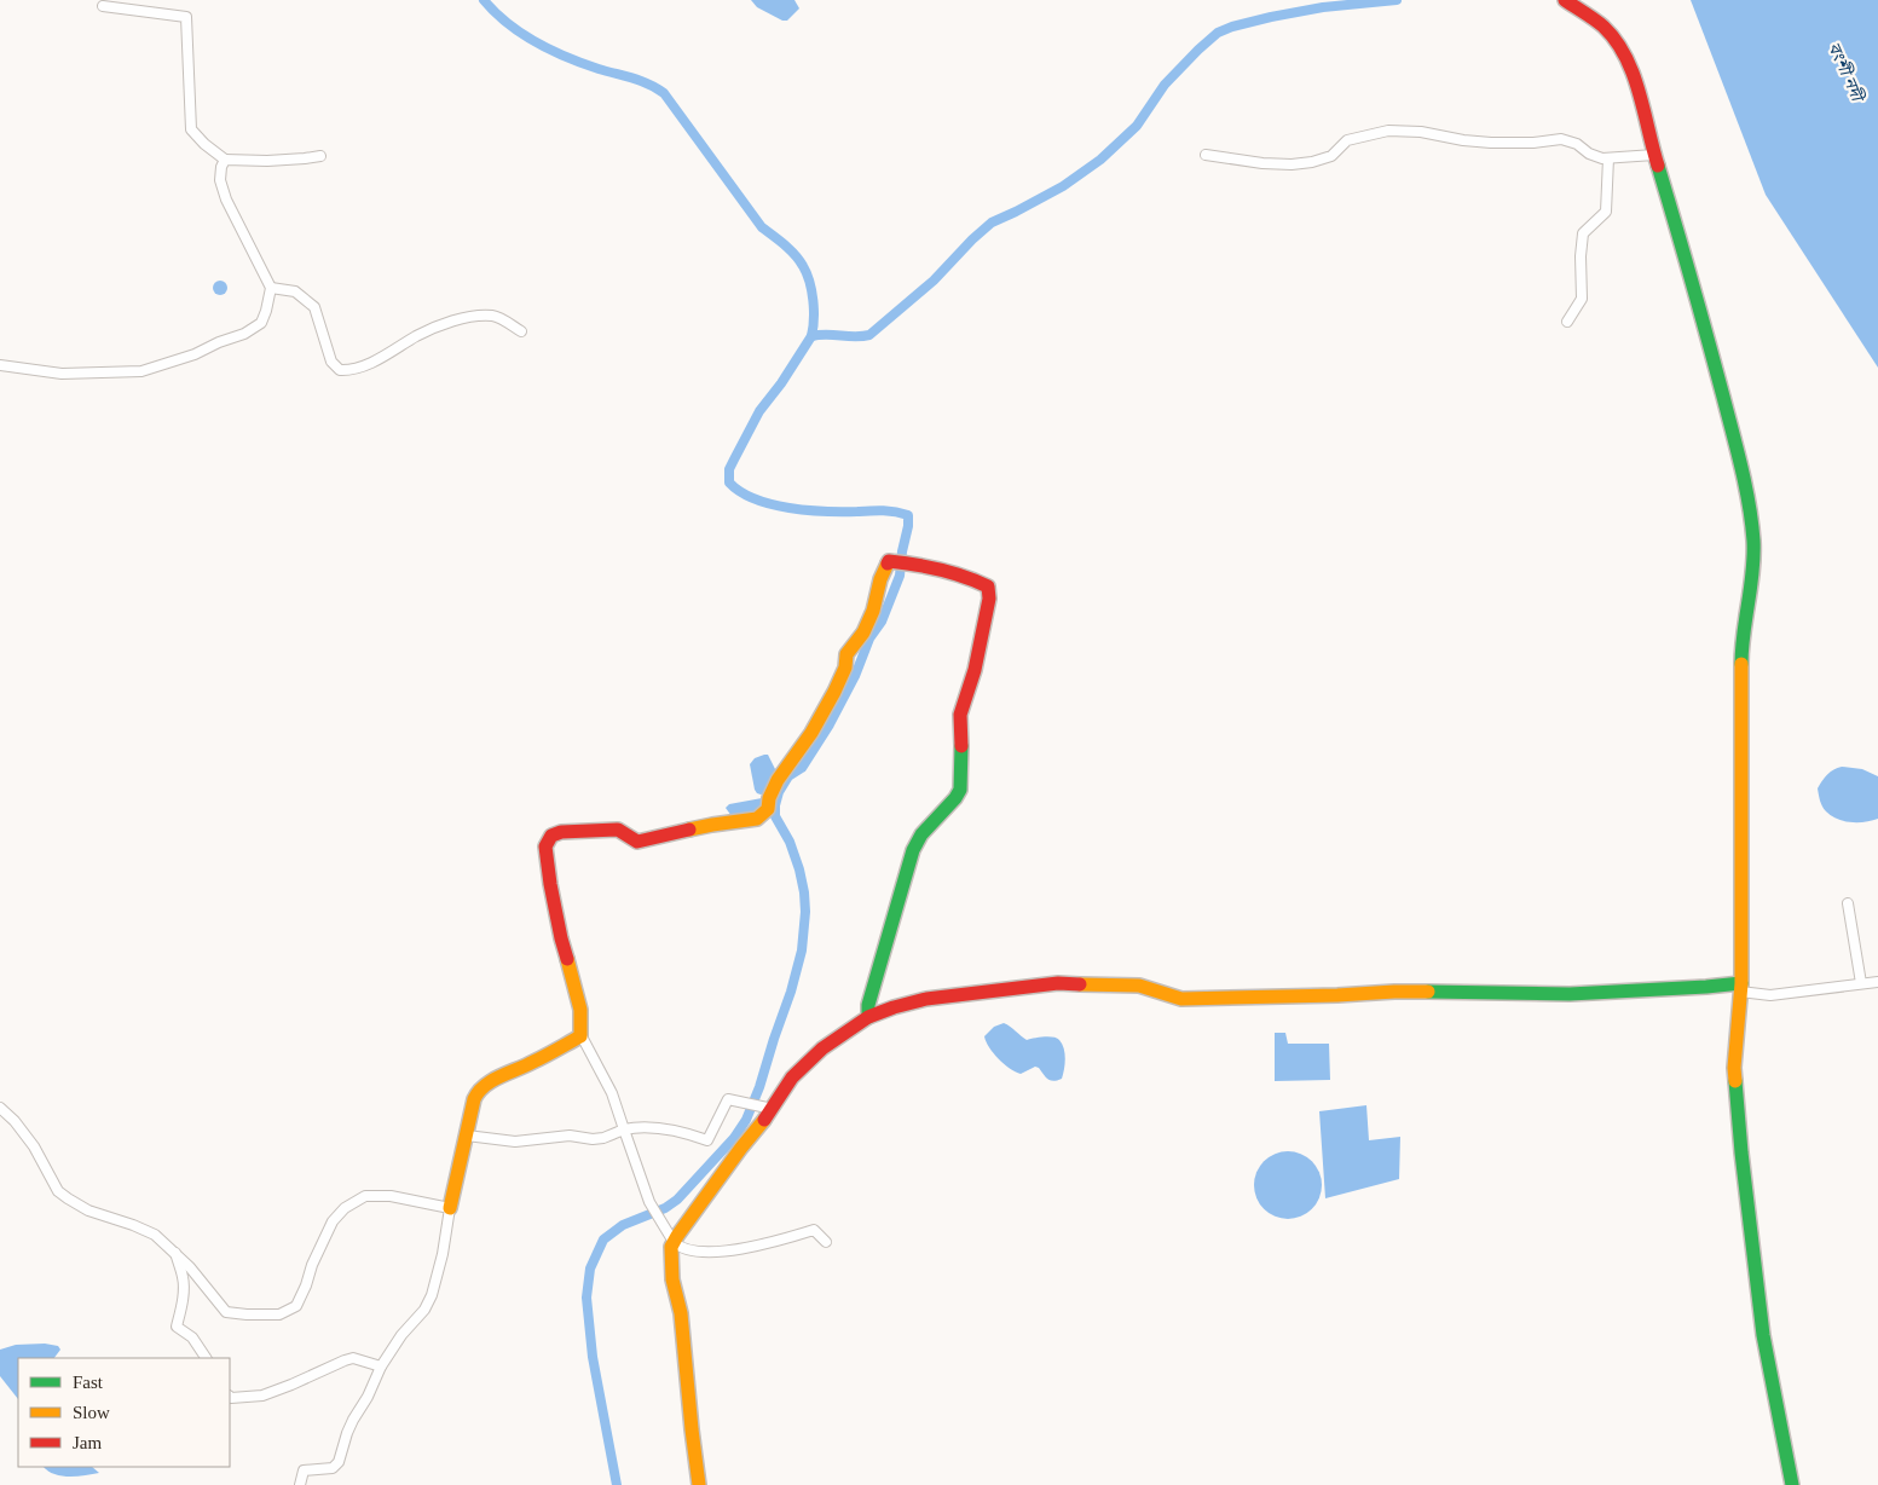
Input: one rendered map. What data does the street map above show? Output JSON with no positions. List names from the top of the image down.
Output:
{
  "water": ["বংশী নদী"],
  "legend": ["Fast", "Slow", "Jam"]
}
